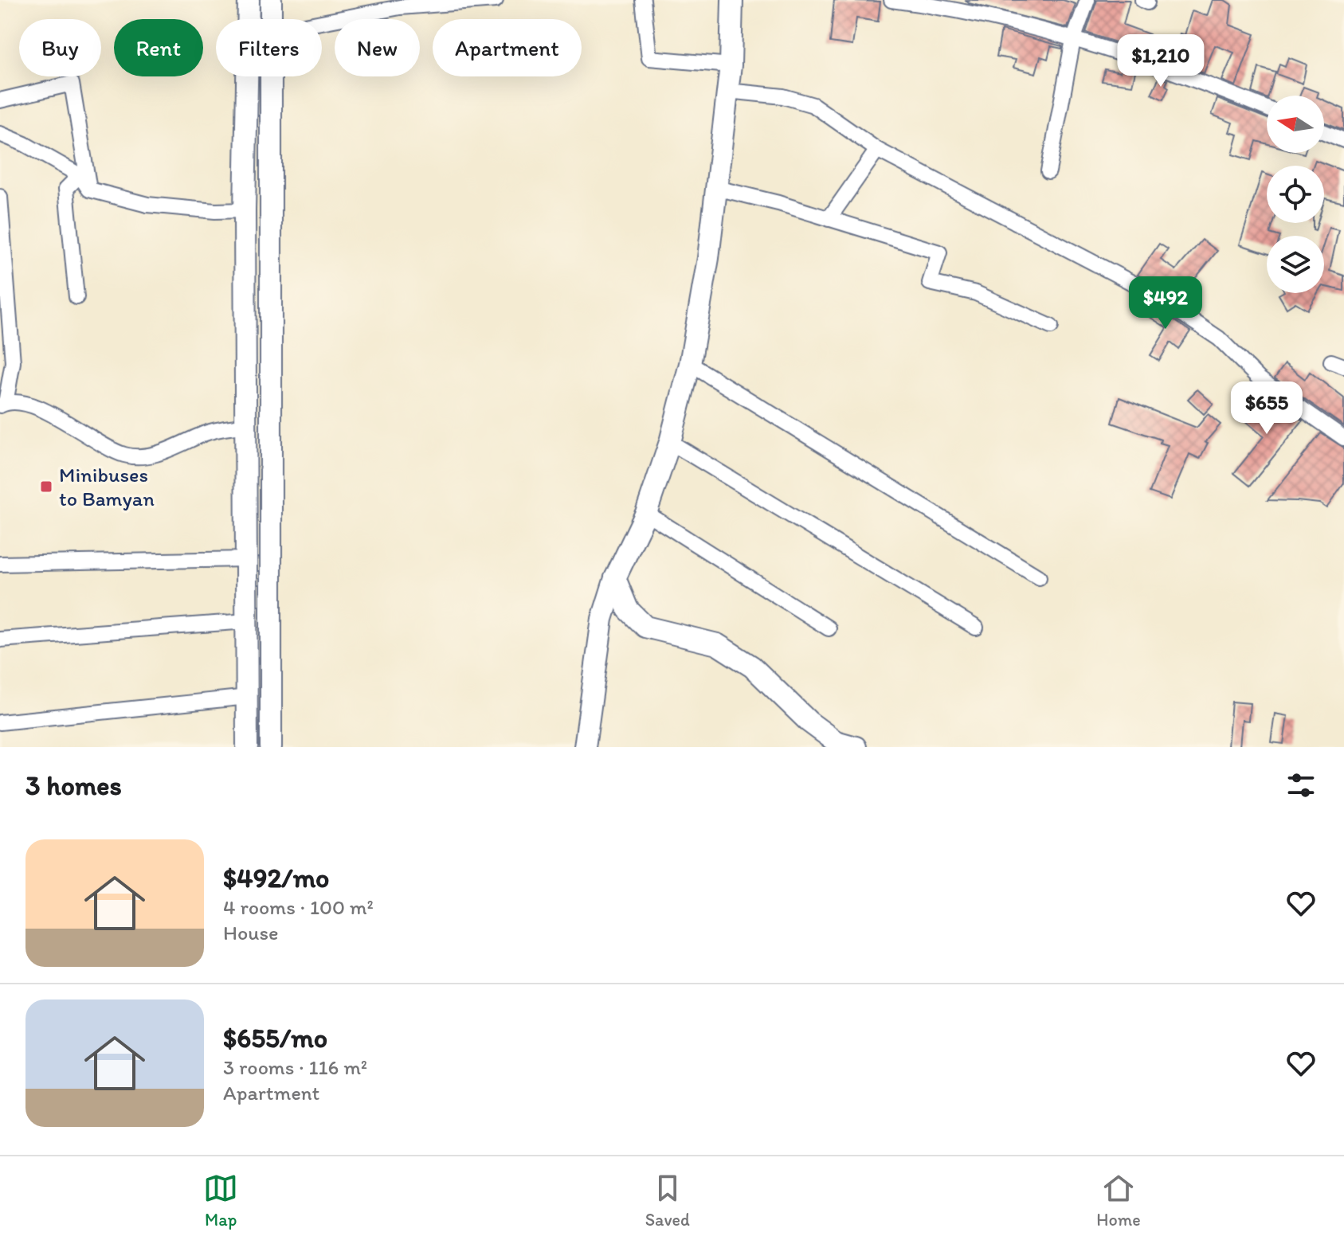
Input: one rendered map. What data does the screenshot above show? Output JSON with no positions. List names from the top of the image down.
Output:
{
  "places": {
    "transit": ["Minibuses to Bamyan"]
  },
  "north": "left",
  "page": {
    "chip": [
      "Buy",
      "Rent",
      "Filters",
      "New",
      "Apartment"
    ],
    "price": ["$1,210", "$492", "$655"],
    "heading": "3 homes",
    "list": [
      {
        "name": "$492/mo",
        "note": "4 rooms · 100 m² · House"
      },
      {
        "name": "$655/mo",
        "note": "3 rooms · 116 m² · Apartment"
      }
    ],
    "tabs": ["Map", "Saved", "Home"]
  }
}
